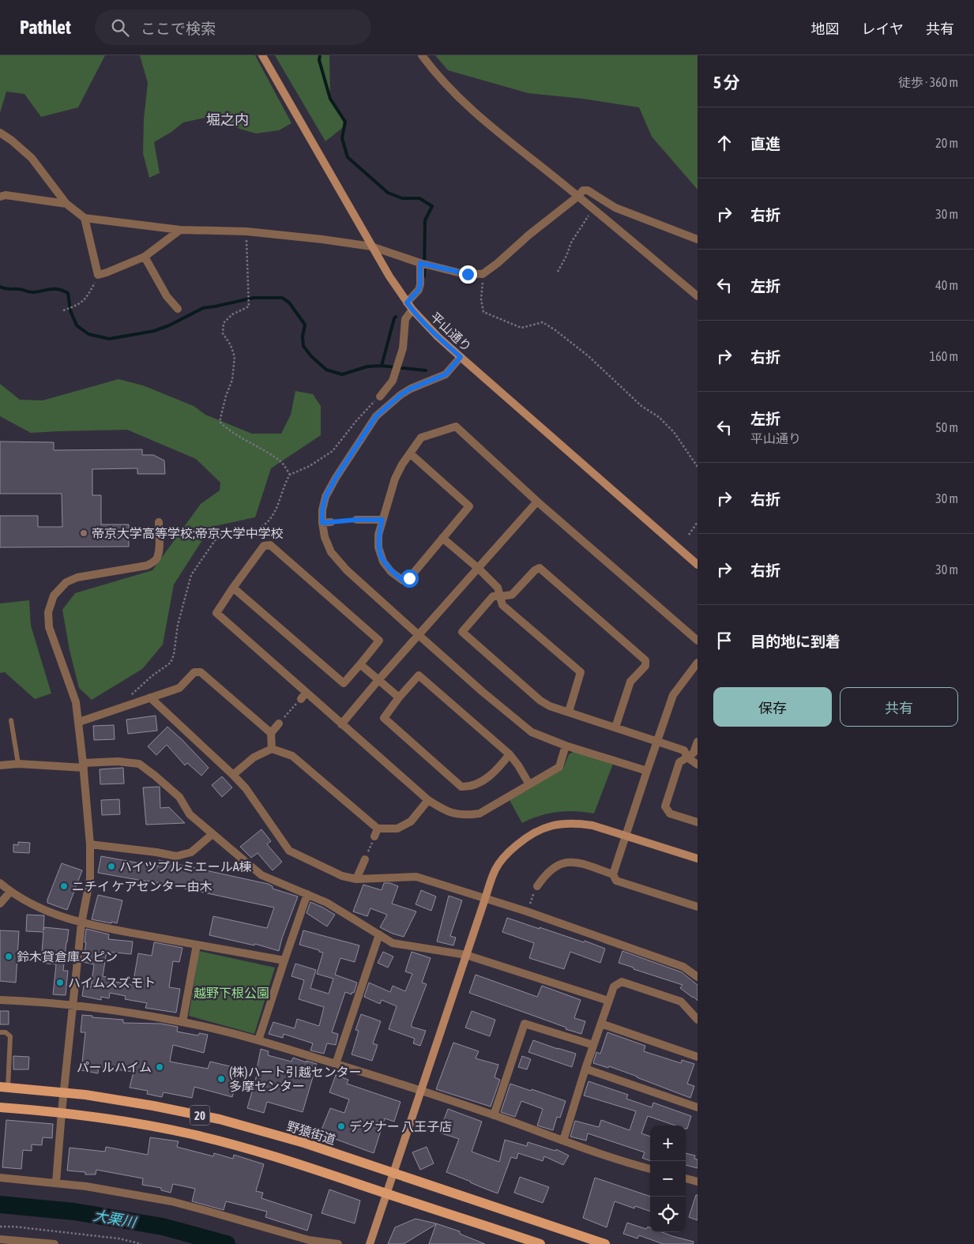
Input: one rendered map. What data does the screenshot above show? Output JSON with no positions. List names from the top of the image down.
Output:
{
  "streets": {
    "main road": ["平山通り", "20", "野猿街道"]
  },
  "districts": ["堀之内"],
  "water": ["大栗川"],
  "parks": ["越野下根公園"],
  "places": [
    "帝京大学高等学校;帝京大学中学校",
    "ハイツプルミエールA棟",
    "ニチイ ケアセンター由木",
    "鈴木貸倉庫スピン",
    "ハイムスズモト",
    "パールハイム",
    "(株)ハート引越センター 多摩センター",
    "デグナー 八王子店"
  ],
  "page": {
    "header": "Pathlet",
    "search": "ここで検索",
    "nav": ["地図", "レイヤ", "共有"],
    "heading": ["5 分", "徒歩 · 360 m"],
    "list": [
      ["直進", "20 m"],
      ["右折", "30 m"],
      ["左折", "40 m"],
      ["右折", "160 m"],
      ["左折", "平山通り", "50 m"],
      ["右折", "30 m"],
      ["右折", "30 m"],
      "目的地に到着"
    ],
    "buttons": ["保存", "共有"],
    "map_buttons": ["+", "−"]
  }
}
